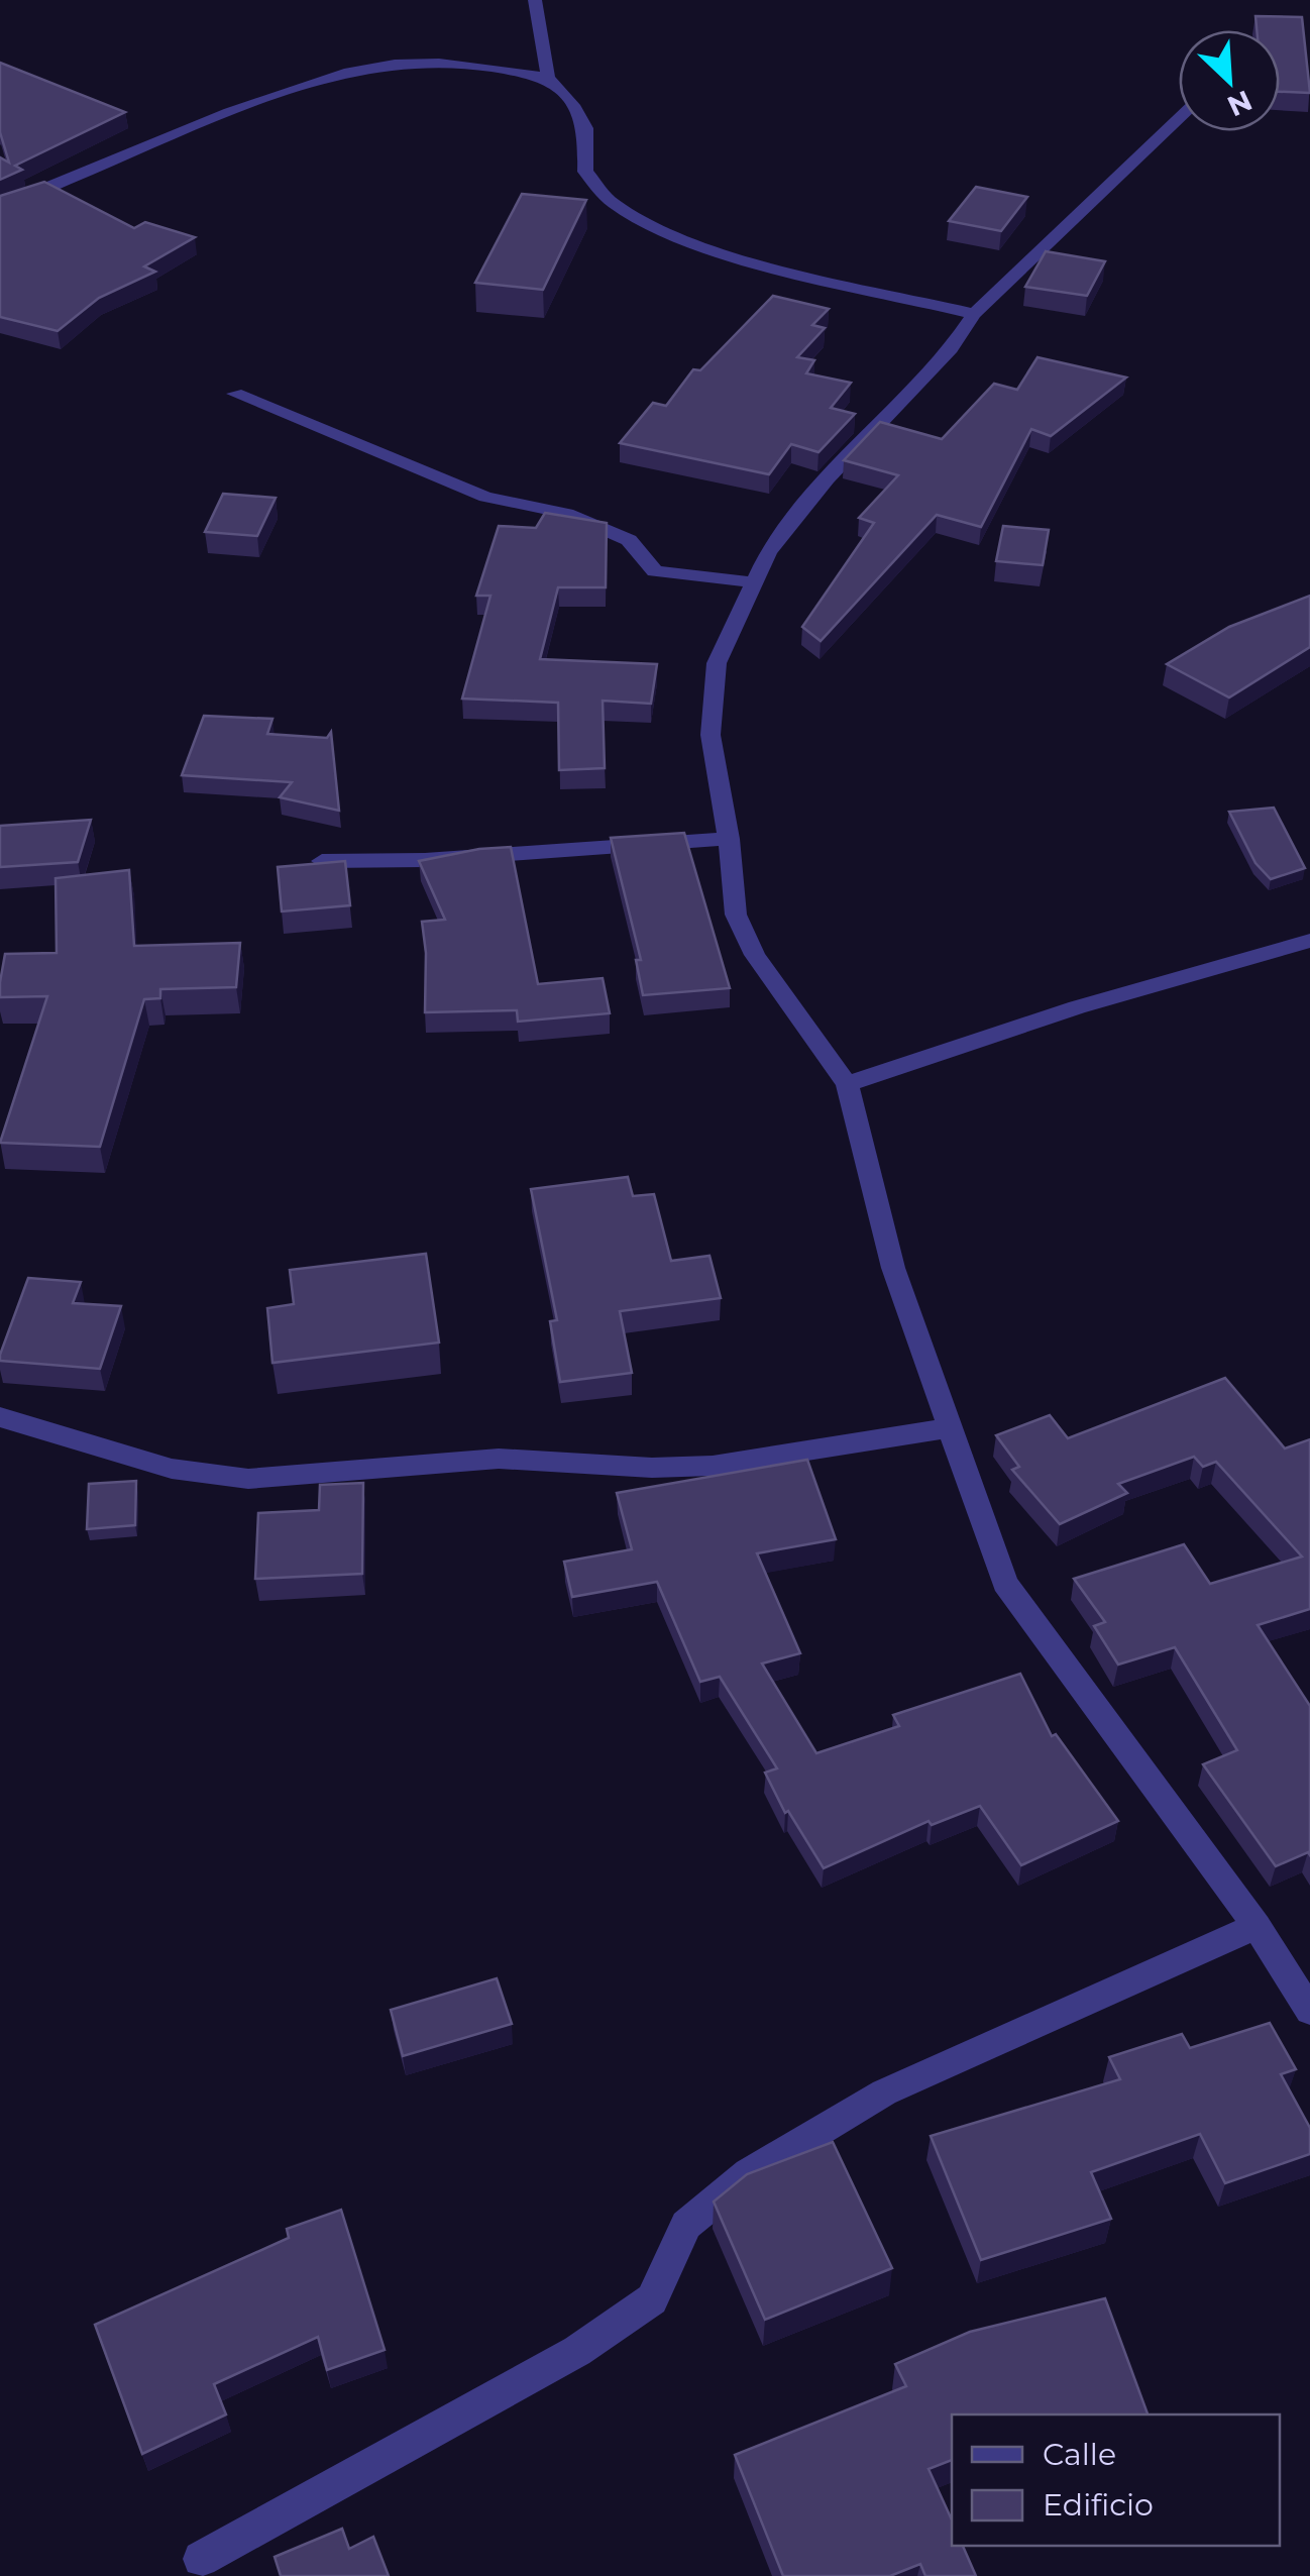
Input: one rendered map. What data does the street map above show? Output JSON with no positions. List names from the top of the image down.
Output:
{
  "legend": ["Calle", "Edificio"],
  "north": "bottom right"
}
